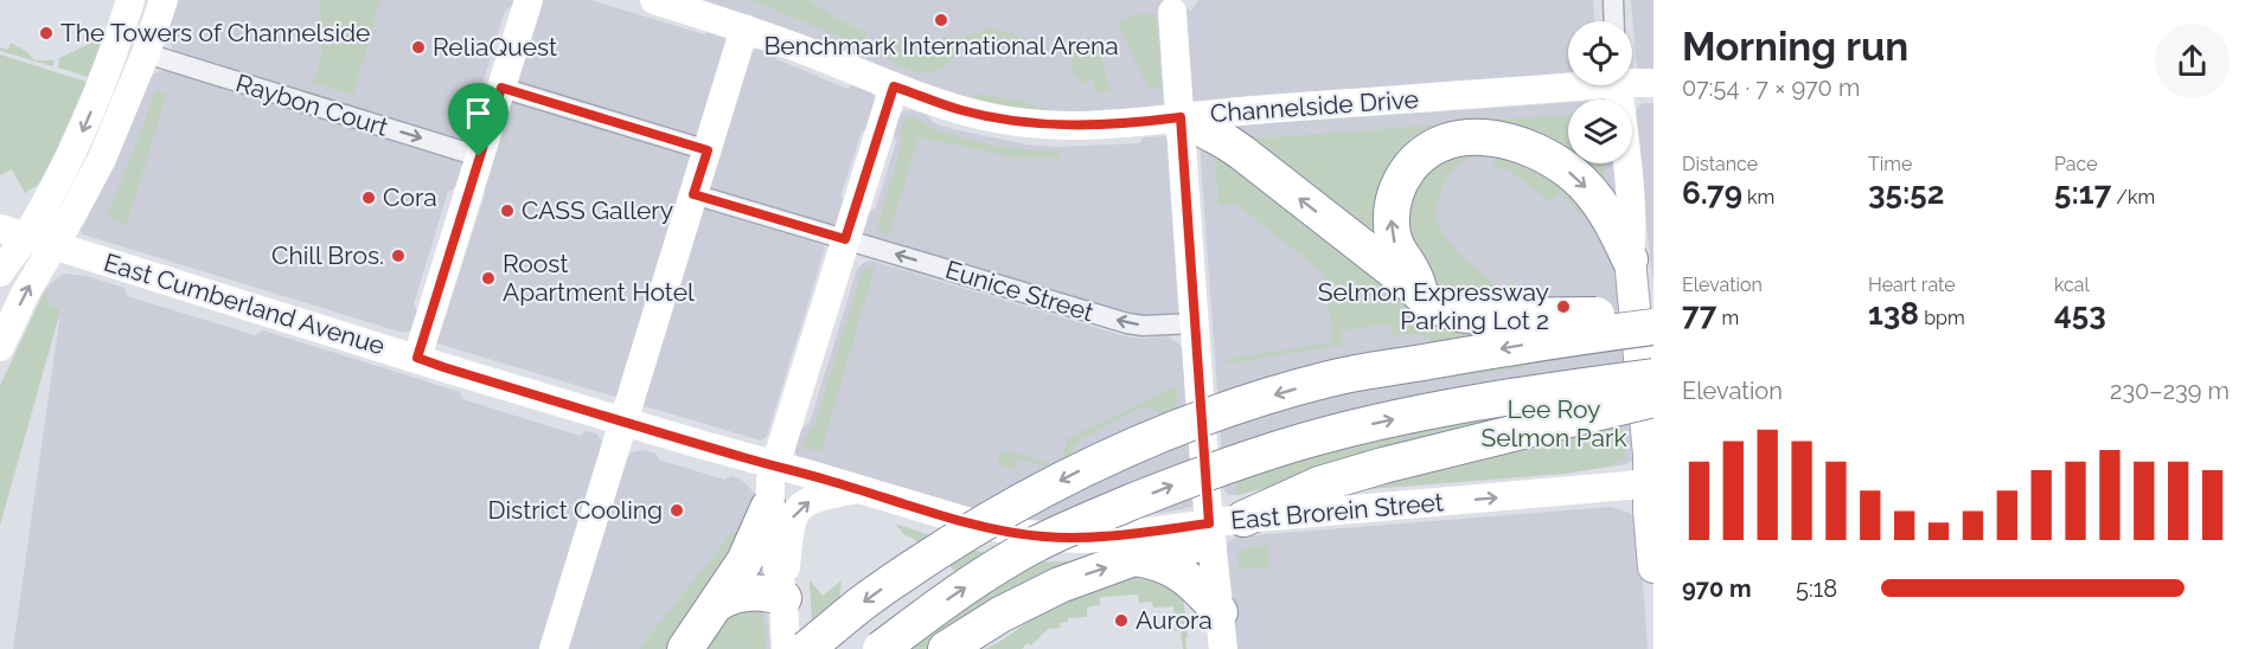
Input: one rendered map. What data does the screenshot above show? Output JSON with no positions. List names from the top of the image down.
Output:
{
  "streets": {
    "main road": ["Channelside Drive", "East Cumberland Avenue", "East Brorein Street"],
    "street": ["Raybon Court", "Eunice Street"]
  },
  "crossings": [
    ["East Cumberland Avenue", "East Brorein Street"]
  ],
  "one_way": ["Raybon Court", "Eunice Street", "East Brorein Street"],
  "parks": ["Lee Roy Selmon Park"],
  "places": [
    "Benchmark International Arena",
    "The Towers of Channelside",
    "ReliaQuest",
    "Cora",
    "CASS Gallery",
    "Chill Bros.",
    "Roost Apartment Hotel",
    "Selmon Expressway Parking Lot 2",
    "District Cooling",
    "Aurora"
  ],
  "page": {
    "heading": ["Morning run", "07:54 · 7 × 970 m"],
    "stats": [
      ["Distance", "6.79 km"],
      ["Time", "35:52"],
      ["Pace", "5:17 /km"],
      ["Elevation", "77 m"],
      ["Heart rate", "138 bpm"],
      ["kcal", "453"]
    ],
    "chart": ["Elevation", "230–239 m"],
    "list": [
      {
        "name": "970 m",
        "note": "5:18"
      }
    ]
  }
}
